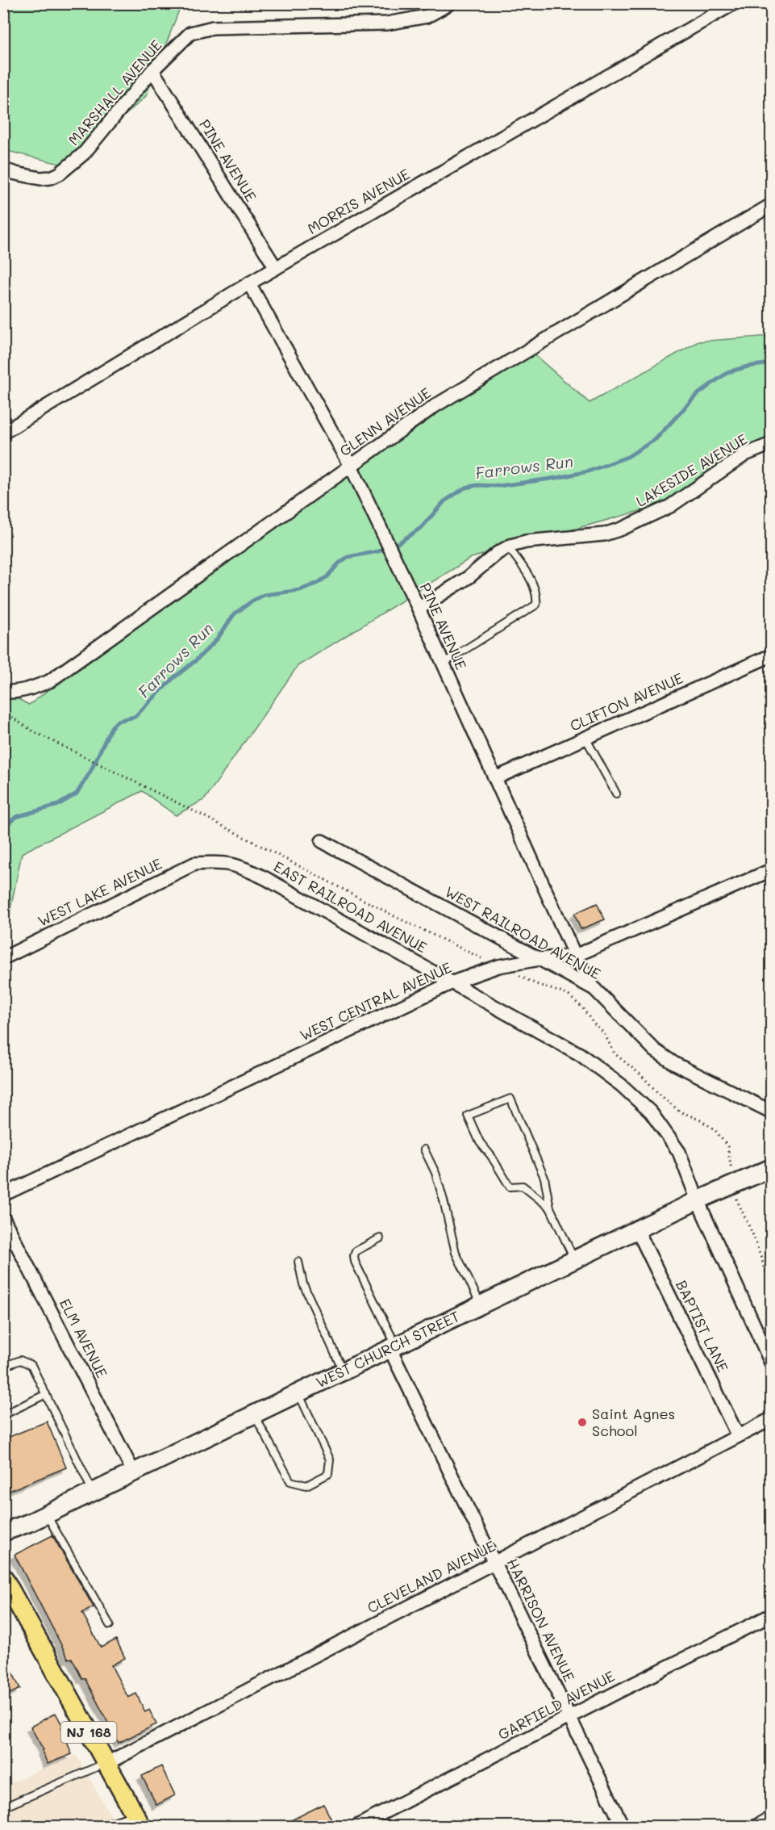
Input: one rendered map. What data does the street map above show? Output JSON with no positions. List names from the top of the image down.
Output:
{
  "streets": {
    "main road": ["WEST CHURCH STREET", "NJ 168"],
    "street": [
      "MARSHALL AVENUE",
      "PINE AVENUE",
      "MORRIS AVENUE",
      "GLENN AVENUE",
      "LAKESIDE AVENUE",
      "CLIFTON AVENUE",
      "WEST LAKE AVENUE",
      "EAST RAILROAD AVENUE",
      "WEST RAILROAD AVENUE",
      "WEST CENTRAL AVENUE",
      "BAPTIST LANE",
      "ELM AVENUE",
      "CLEVELAND AVENUE",
      "HARRISON AVENUE",
      "GARFIELD AVENUE"
    ]
  },
  "crossings": [
    ["MARSHALL AVENUE", "PINE AVENUE"],
    ["PINE AVENUE", "MORRIS AVENUE"],
    ["PINE AVENUE", "GLENN AVENUE"],
    ["PINE AVENUE", "LAKESIDE AVENUE"],
    ["PINE AVENUE", "CLIFTON AVENUE"],
    ["PINE AVENUE", "WEST RAILROAD AVENUE"],
    ["PINE AVENUE", "WEST CENTRAL AVENUE"],
    ["WEST LAKE AVENUE", "EAST RAILROAD AVENUE"],
    ["EAST RAILROAD AVENUE", "WEST CENTRAL AVENUE"],
    ["EAST RAILROAD AVENUE", "WEST CHURCH STREET"],
    ["WEST RAILROAD AVENUE", "WEST CENTRAL AVENUE"],
    ["BAPTIST LANE", "WEST CHURCH STREET"],
    ["BAPTIST LANE", "CLEVELAND AVENUE"],
    ["ELM AVENUE", "WEST CHURCH STREET"],
    ["WEST CHURCH STREET", "HARRISON AVENUE"],
    ["CLEVELAND AVENUE", "HARRISON AVENUE"],
    ["CLEVELAND AVENUE", "NJ 168"],
    ["HARRISON AVENUE", "GARFIELD AVENUE"]
  ],
  "water": ["Farrows Run"],
  "places": ["Saint Agnes School"]
}
